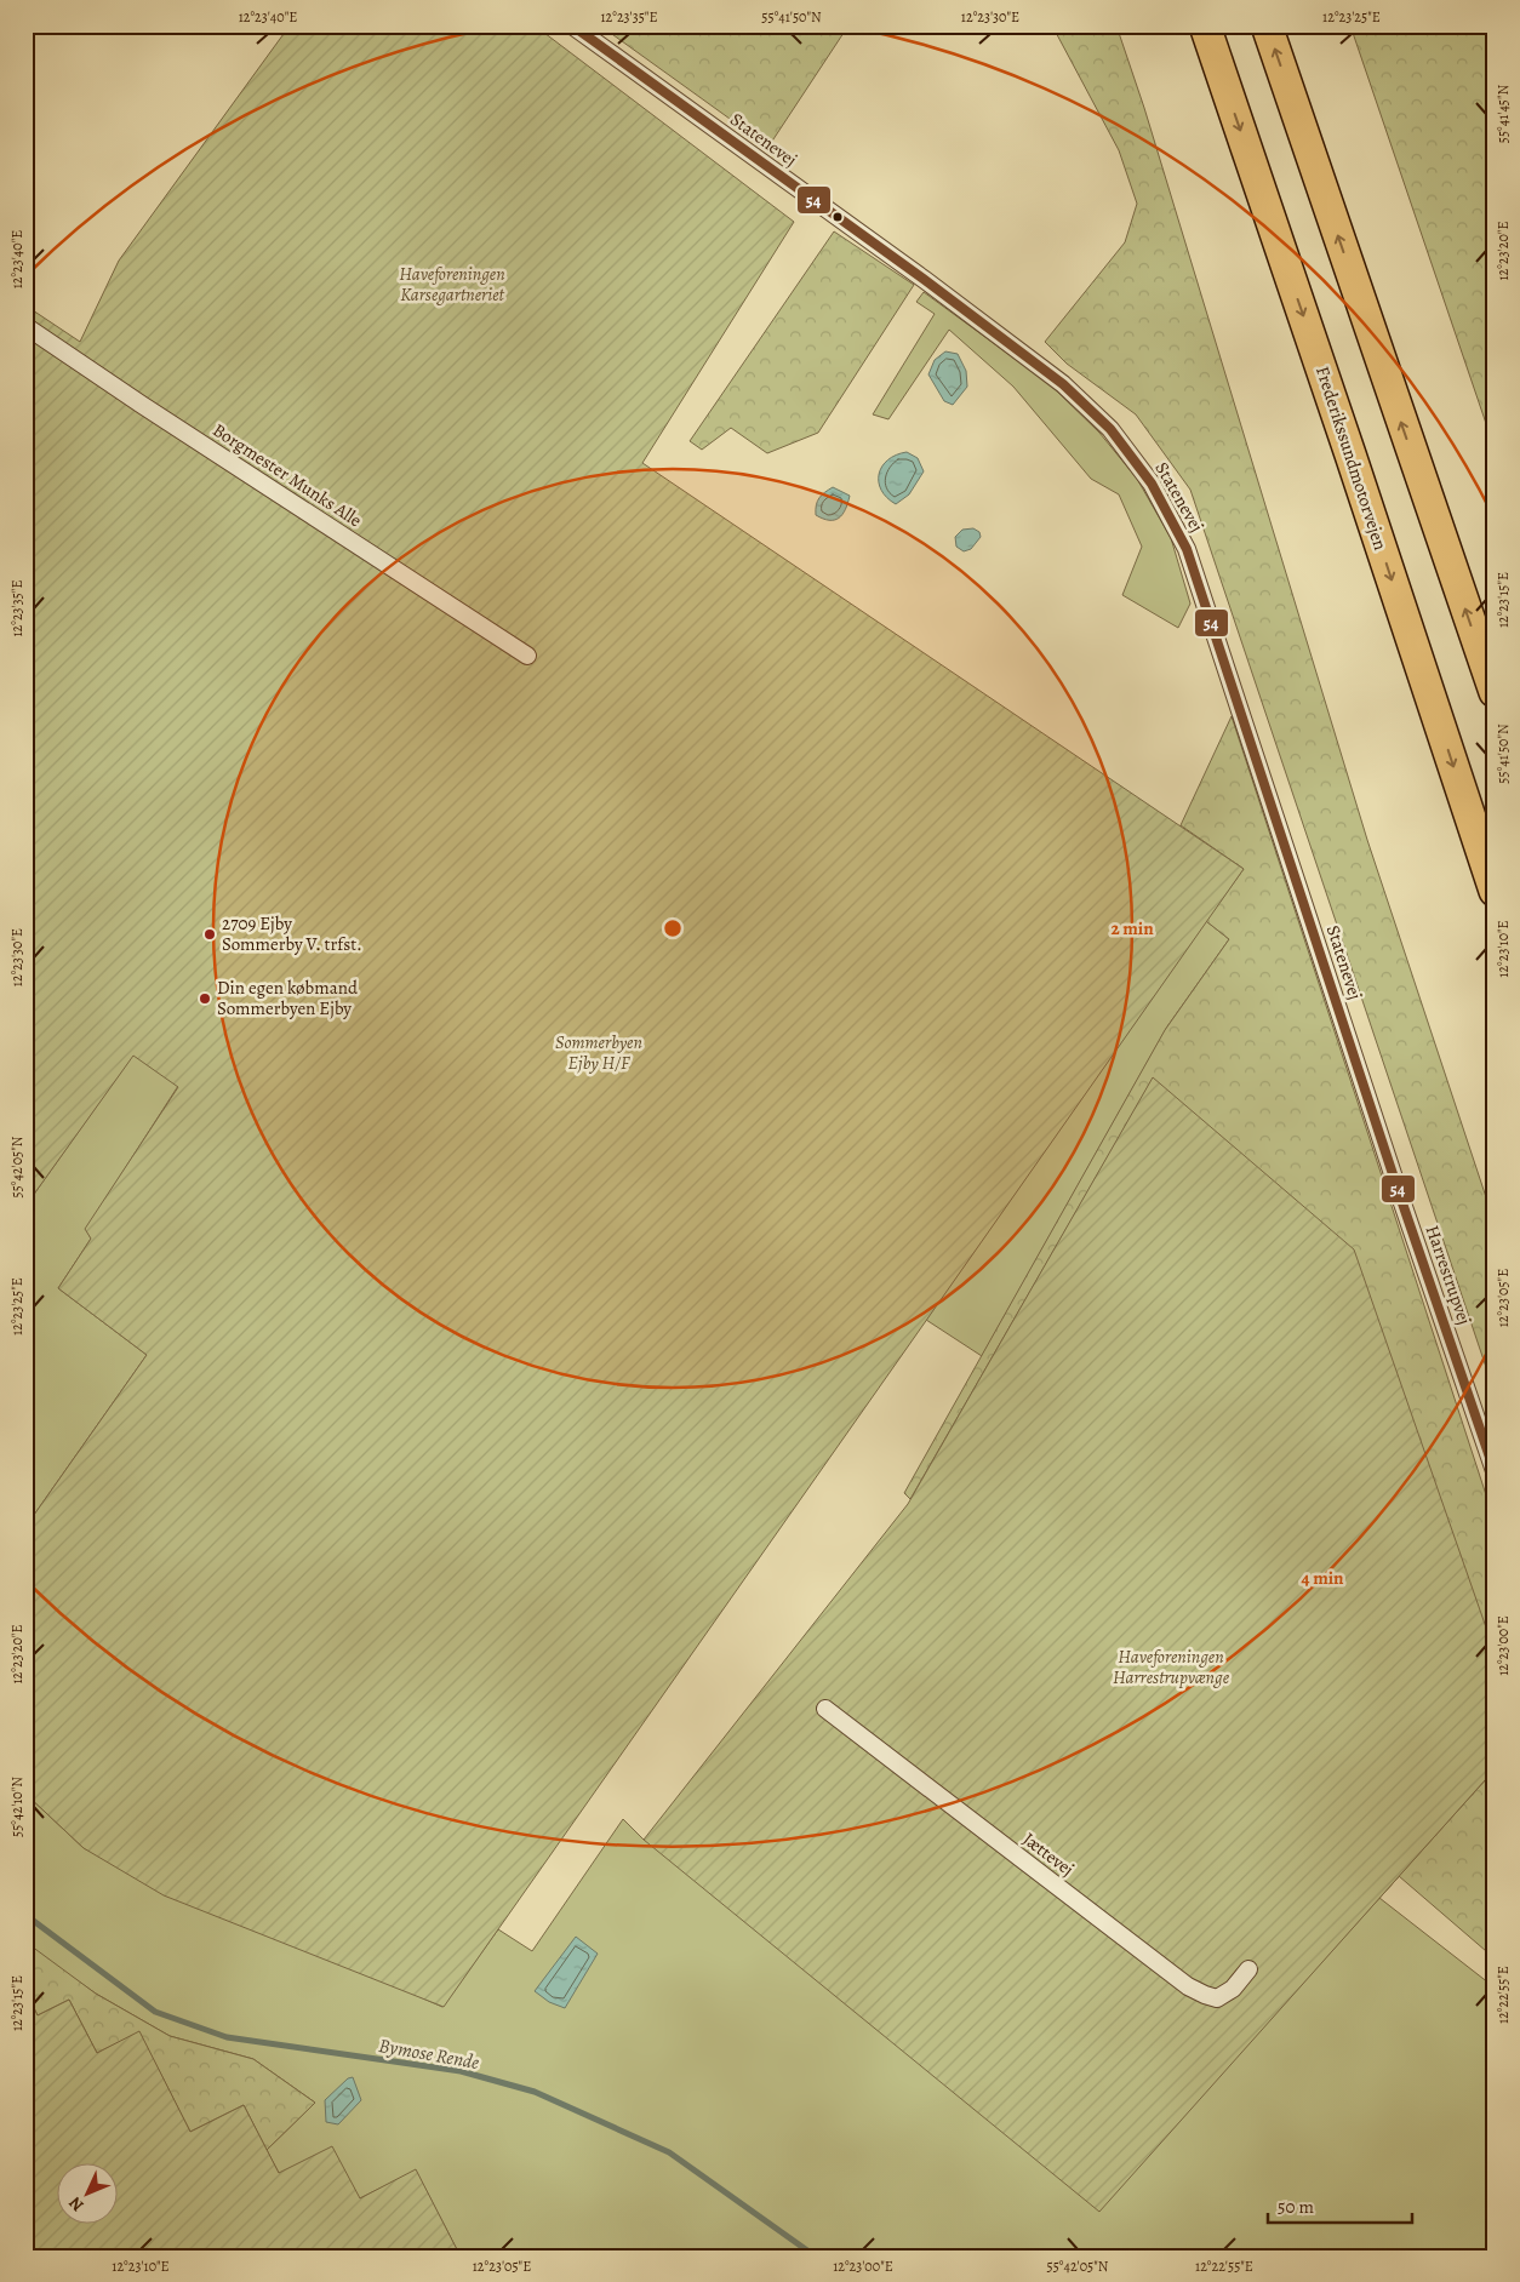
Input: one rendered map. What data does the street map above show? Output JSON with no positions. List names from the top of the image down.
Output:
{
  "streets": {
    "highway": ["Frederikssundmotorvejen"],
    "street": [
      "Statenevej",
      "Borgmester Munks Alle",
      "Harrestrupvej",
      "Jættevej"
    ]
  },
  "crossings": [
    ["Statenevej", "Harrestrupvej"]
  ],
  "water": ["Bymose Rende"],
  "parks": ["Haveforeningen Karsegartneriet", "Sommerbyen Ejby H/F", "Haveforeningen Harrestrupvænge"],
  "places": ["2709 Ejby Sommerby V. trfst.", "Din egen købmand Sommerbyen Ejby"],
  "lines": ["transit line 54"],
  "scale_bar": "50 m",
  "north": "bottom left",
  "coordinates": [
    "12°23'40\"E",
    "12°23'35\"E",
    "55°41'50\"N",
    "12°23'30\"E",
    "12°23'25\"E",
    "55°41'45\"N",
    "12°23'20\"E",
    "12°23'15\"E",
    "12°23'10\"E",
    "55°42'05\"N",
    "12°23'05\"E",
    "12°23'00\"E",
    "55°42'10\"N",
    "12°22'55\"E"
  ],
  "rings": ["2 min", "4 min"]
}
